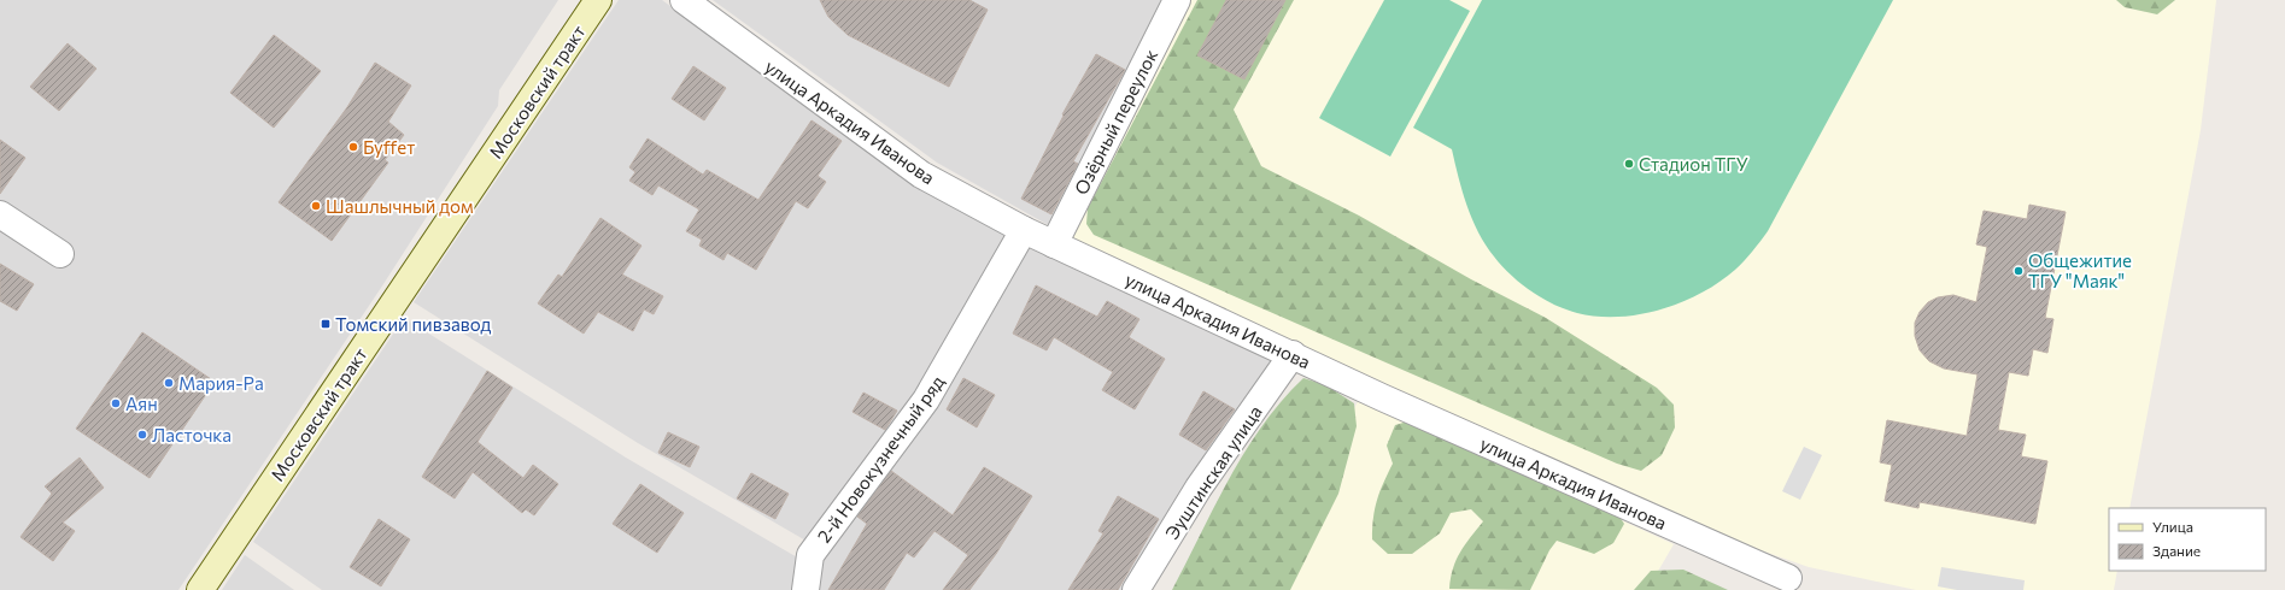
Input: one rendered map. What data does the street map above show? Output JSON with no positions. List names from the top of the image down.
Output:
{
  "streets": {
    "main road": ["Московский тракт"],
    "street": [
      "улица Аркадия Иванова",
      "Озёрный переулок",
      "2-й Новокузнечный ряд",
      "Эуштинская улица"
    ]
  },
  "crossings": [
    ["улица Аркадия Иванова", "Озёрный переулок"],
    ["улица Аркадия Иванова", "2-й Новокузнечный ряд"],
    ["улица Аркадия Иванова", "Эуштинская улица"]
  ],
  "places": {
    "other": [
      "Буffет",
      "Стадион ТГУ",
      "Шашлычный дом",
      "Общежитие ТГУ \"Маяк\"",
      "Мария-Ра",
      "Аян",
      "Ласточка"
    ],
    "transit": ["Томский пивзавод"]
  },
  "legend": ["Улица", "Здание"]
}
